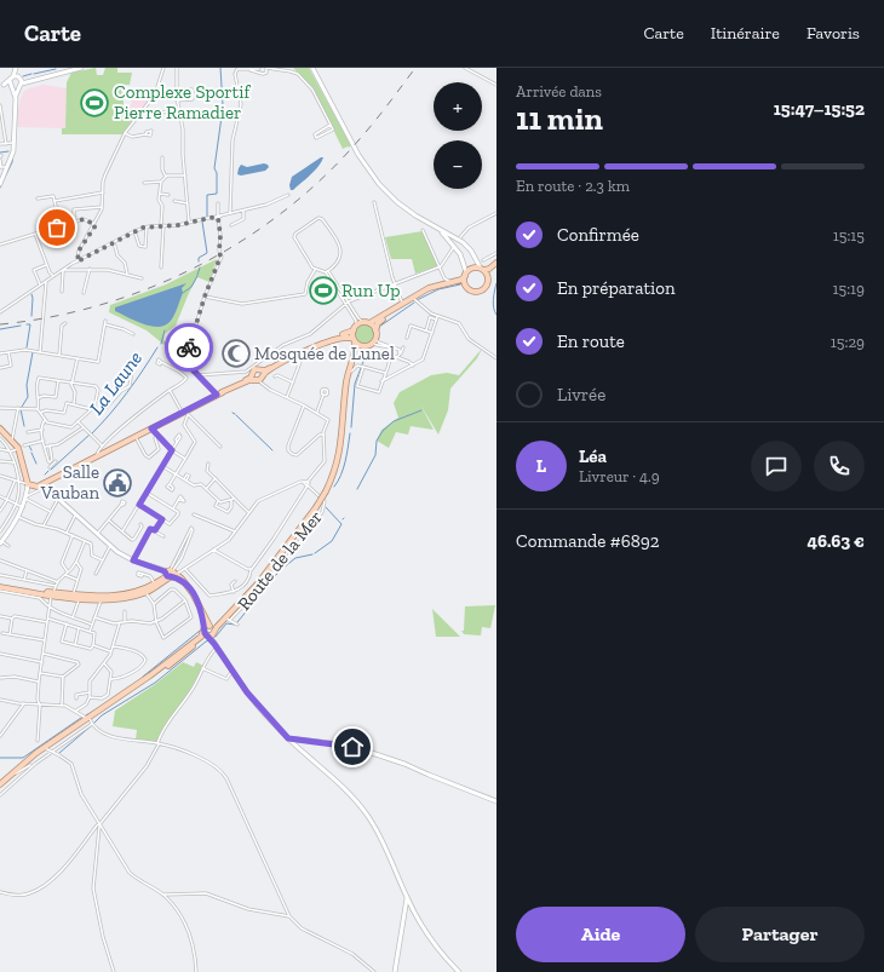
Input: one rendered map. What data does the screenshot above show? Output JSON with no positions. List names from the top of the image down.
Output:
{
  "streets": {
    "main road": ["Route de la Mer"]
  },
  "water": ["La Laune"],
  "places": {
    "sports": ["Complexe Sportif Pierre Ramadier", "Run Up"],
    "mosque": ["Mosquée de Lunel"],
    "public building": ["Salle Vauban"]
  },
  "page": {
    "header": "Carte",
    "nav": ["Carte", "Itinéraire", "Favoris"],
    "heading": ["11 min", "Arrivée dans", "15:47–15:52"],
    "panel": [
      "Léa",
      "Livreur · 4.9",
      "Commande #6892",
      "46.63 €"
    ],
    "map_buttons": ["+", "−"],
    "bar": "En route · 2.3 km",
    "list": [
      ["Confirmée", "15:15"],
      ["En préparation", "15:19"],
      ["En route", "15:29"],
      "Livrée"
    ],
    "round": "L",
    "buttons": ["Aide", "Partager"]
  }
}
